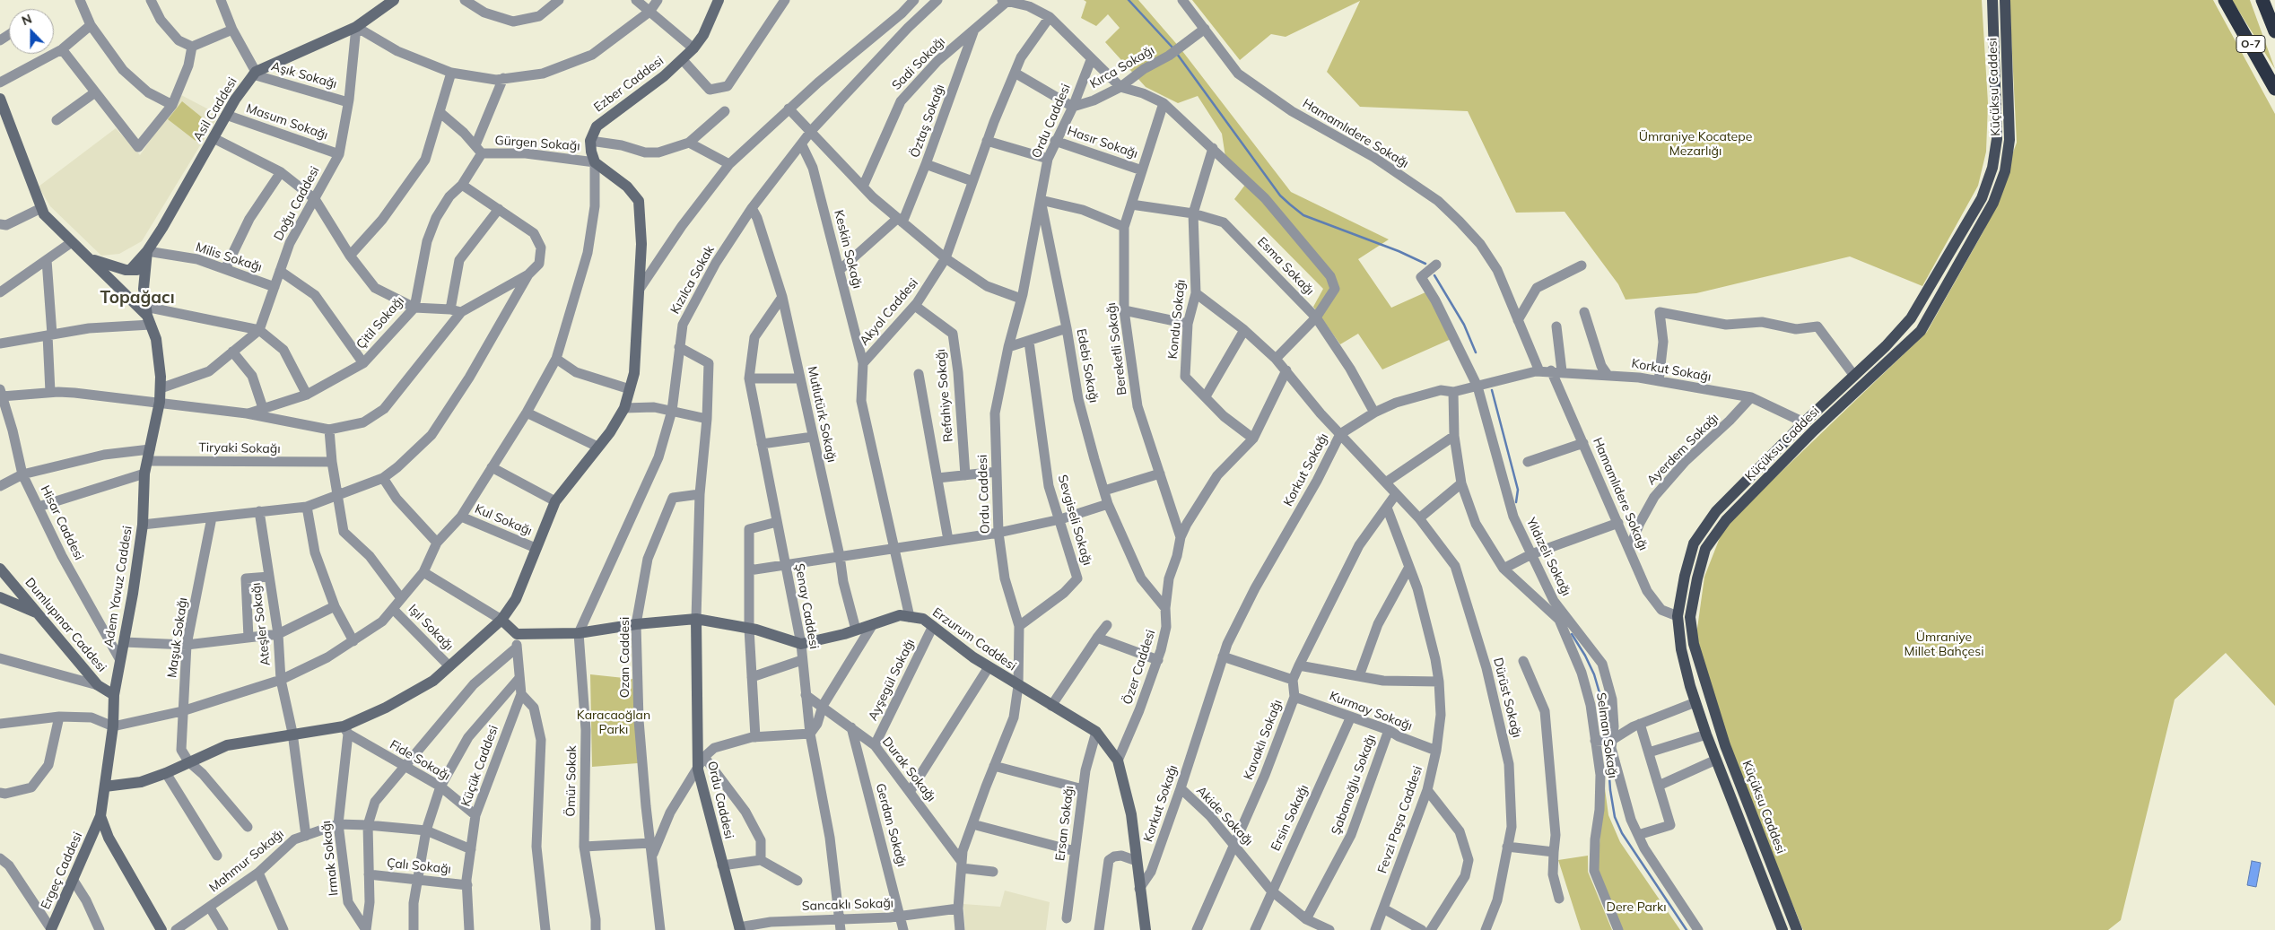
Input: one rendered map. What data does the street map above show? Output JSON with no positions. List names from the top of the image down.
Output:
{
  "streets": {
    "highway": ["O-7"],
    "main road": ["Küçüksu Caddesi"],
    "street": [
      "Sadi Sokağı",
      "Kırca Sokağı",
      "Aşık Sokağı",
      "Ezber Caddesi",
      "Asil Caddesi",
      "Öztaş Sokağı",
      "Ordu Caddesi",
      "Masum Sokağı",
      "Hamamlıdere Sokağı",
      "Hasır Sokağı",
      "Gürgen Sokağı",
      "Doğu Caddesi",
      "Keskin Sokağı",
      "Milis Sokağı",
      "Esma Sokağı",
      "Kızılca Sokak",
      "Akyol Caddesi",
      "Kondu Sokağı",
      "Çitil Sokağı",
      "Bereketli Sokağı",
      "Edebi Sokağı",
      "Korkut Sokağı",
      "Refahiye Sokağı",
      "Mutlutürk Sokağı",
      "Tiryaki Sokağı",
      "Ayerdem Sokağı",
      "Kul Sokağı",
      "Sevgiseli Sokağı",
      "Hisar Caddesi",
      "Yıldızeli Sokağı",
      "Adem Yavuz Caddesi",
      "Şenay Caddesi",
      "Ateşler Sokağı",
      "Dumlupınar Caddesi",
      "Işıl Sokağı",
      "Maşuk Sokağı",
      "Erzurum Caddesi",
      "Ozan Caddesi",
      "Özer Caddesi",
      "Ayşegül Sokağı",
      "Dürüst Sokağı",
      "Kurmay Sokağı",
      "Selman Sokağı",
      "Kavaklı Sokağı",
      "Fide Sokağı",
      "Küçük Caddesi",
      "Durak Sokağı",
      "Ömür Sokak",
      "Şabanoğlu Sokağı",
      "Akide Sokağı",
      "Ersin Sokağı",
      "Fevzi Paşa Caddesi",
      "Ersan Sokağı",
      "Gerdan Sokağı",
      "Irmak Sokağı",
      "Mahmur Sokağı",
      "Çalı Sokağı",
      "Ergeç Caddesi",
      "Sancaklı Sokağı"
    ]
  },
  "crossings": [
    ["Sadi Sokağı", "Öztaş Sokağı"],
    ["Kırca Sokağı", "Ordu Caddesi"],
    ["Kırca Sokağı", "Hamamlıdere Sokağı"],
    ["Aşık Sokağı", "Asil Caddesi"],
    ["Aşık Sokağı", "Doğu Caddesi"],
    ["Küçüksu Caddesi", "Hamamlıdere Sokağı"],
    ["Küçüksu Caddesi", "Korkut Sokağı"],
    ["Asil Caddesi", "Masum Sokağı"],
    ["Asil Caddesi", "Milis Sokağı"],
    ["Asil Caddesi", "Adem Yavuz Caddesi"],
    ["Ordu Caddesi", "Hasır Sokağı"],
    ["Ordu Caddesi", "Edebi Sokağı"],
    ["Ordu Caddesi", "Sevgiseli Sokağı"],
    ["Ordu Caddesi", "Erzurum Caddesi"],
    ["Ordu Caddesi", "Durak Sokağı"],
    ["Ordu Caddesi", "Sancaklı Sokağı"],
    ["Masum Sokağı", "Doğu Caddesi"],
    ["Hamamlıdere Sokağı", "Korkut Sokağı"],
    ["Hamamlıdere Sokağı", "Ayerdem Sokağı"],
    ["Hasır Sokağı", "Bereketli Sokağı"],
    ["Gürgen Sokağı", "Çitil Sokağı"],
    ["Doğu Caddesi", "Milis Sokağı"],
    ["Keskin Sokağı", "Kızılca Sokak"],
    ["Keskin Sokağı", "Akyol Caddesi"],
    ["Esma Sokağı", "Kondu Sokağı"],
    ["Esma Sokağı", "Bereketli Sokağı"],
    ["Esma Sokağı", "Korkut Sokağı"],
    ["Kızılca Sokak", "Mutlutürk Sokağı"],
    ["Kızılca Sokak", "Ömür Sokak"],
    ["Akyol Caddesi", "Refahiye Sokağı"],
    ["Akyol Caddesi", "Erzurum Caddesi"],
    ["Kondu Sokağı", "Özer Caddesi"],
    ["Kondu Sokağı", "Dürüst Sokağı"],
    ["Bereketli Sokağı", "Özer Caddesi"],
    ["Edebi Sokağı", "Özer Caddesi"],
    ["Korkut Sokağı", "Ayerdem Sokağı"],
    ["Korkut Sokağı", "Yıldızeli Sokağı"],
    ["Korkut Sokağı", "Erzurum Caddesi"],
    ["Korkut Sokağı", "Dürüst Sokağı"],
    ["Korkut Sokağı", "Selman Sokağı"],
    ["Korkut Sokağı", "Akide Sokağı"],
    ["Mutlutürk Sokağı", "Şenay Caddesi"],
    ["Mutlutürk Sokağı", "Erzurum Caddesi"],
    ["Tiryaki Sokağı", "Hisar Caddesi"],
    ["Tiryaki Sokağı", "Adem Yavuz Caddesi"],
    ["Hisar Caddesi", "Adem Yavuz Caddesi"],
    ["Adem Yavuz Caddesi", "Dumlupınar Caddesi"],
    ["Adem Yavuz Caddesi", "Ergeç Caddesi"],
    ["Şenay Caddesi", "Erzurum Caddesi"],
    ["Şenay Caddesi", "Durak Sokağı"],
    ["Şenay Caddesi", "Sancaklı Sokağı"],
    ["Ateşler Sokağı", "Mahmur Sokağı"],
    ["Erzurum Caddesi", "Özer Caddesi"],
    ["Erzurum Caddesi", "Ayşegül Sokağı"],
    ["Erzurum Caddesi", "Ersan Sokağı"],
    ["Özer Caddesi", "Dürüst Sokağı"],
    ["Ayşegül Sokağı", "Durak Sokağı"],
    ["Kurmay Sokağı", "Kavaklı Sokağı"],
    ["Kurmay Sokağı", "Şabanoğlu Sokağı"],
    ["Kurmay Sokağı", "Ersin Sokağı"],
    ["Kurmay Sokağı", "Fevzi Paşa Caddesi"],
    ["Kavaklı Sokağı", "Akide Sokağı"],
    ["Fide Sokağı", "Küçük Caddesi"],
    ["Fide Sokağı", "Irmak Sokağı"],
    ["Küçük Caddesi", "Mahmur Sokağı"],
    ["Küçük Caddesi", "Çalı Sokağı"],
    ["Durak Sokağı", "Gerdan Sokağı"],
    ["Şabanoğlu Sokağı", "Akide Sokağı"],
    ["Akide Sokağı", "Ersin Sokağı"],
    ["Gerdan Sokağı", "Sancaklı Sokağı"],
    ["Irmak Sokağı", "Mahmur Sokağı"]
  ],
  "districts": ["Topağacı"],
  "parks": [
    "Ümraniye Kocatepe Mezarlığı",
    "Ümraniye Millet Bahçesi",
    "Karacaoğlan Parkı",
    "Dere Parkı"
  ],
  "north": "top"
}
